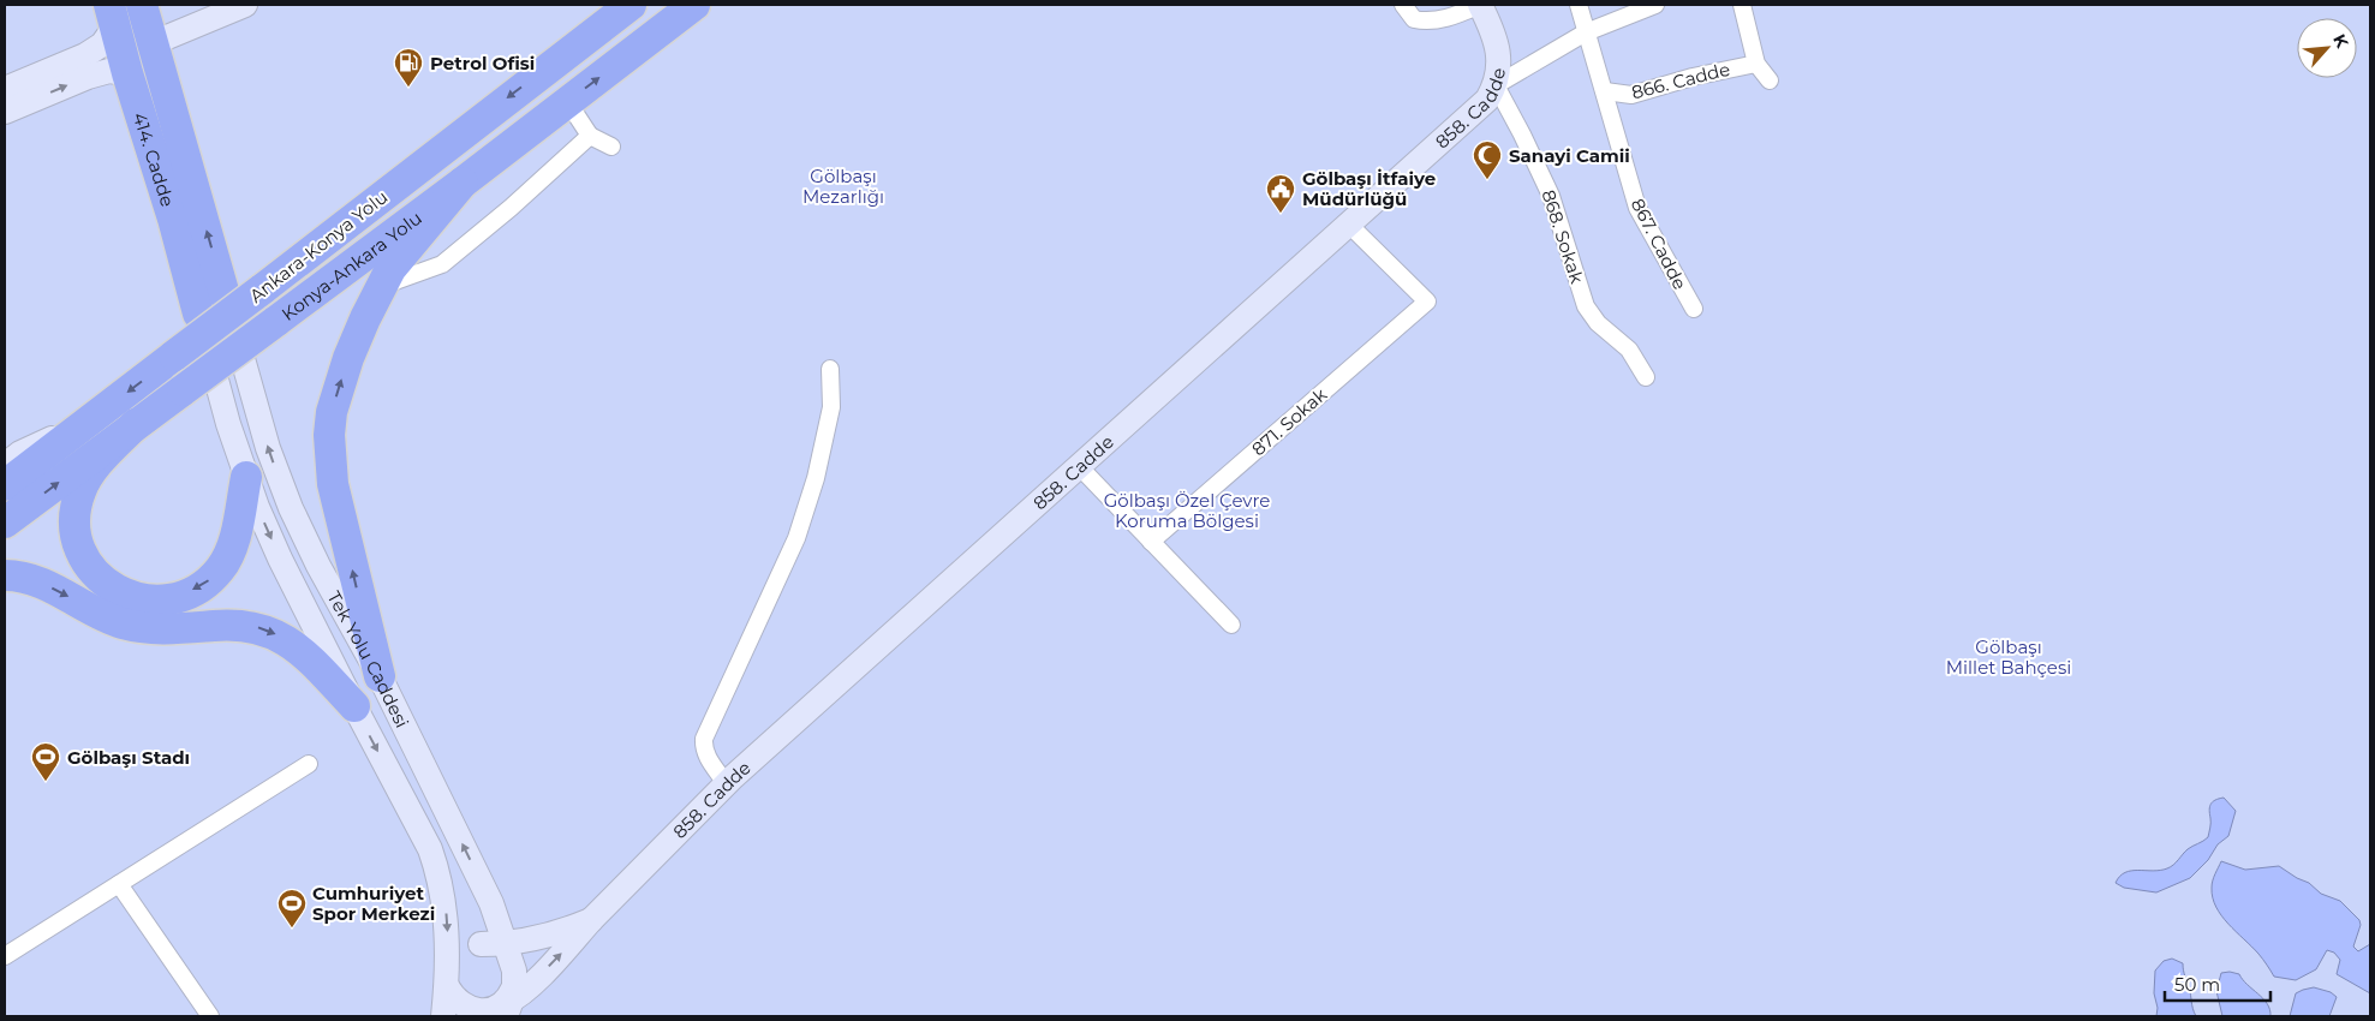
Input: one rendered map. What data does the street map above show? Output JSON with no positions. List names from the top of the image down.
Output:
{
  "streets": {
    "highway": ["414. Cadde", "Ankara-Konya Yolu", "Konya-Ankara Yolu"],
    "street": [
      "866. Cadde",
      "858. Cadde",
      "868. Sokak",
      "867. Cadde",
      "871. Sokak",
      "Tek Yolu Caddesi"
    ]
  },
  "crossings": [
    ["866. Cadde", "867. Cadde"],
    ["858. Cadde", "868. Sokak"],
    ["858. Cadde", "871. Sokak"],
    ["858. Cadde", "Tek Yolu Caddesi"],
    ["414. Cadde", "Tek Yolu Caddesi"]
  ],
  "one_way": ["Ankara-Konya Yolu", "Konya-Ankara Yolu"],
  "parks": ["Gölbaşı Mezarlığı", "Gölbaşı Özel Çevre Koruma Bölgesi", "Gölbaşı Millet Bahçesi"],
  "places": {
    "fuel station": ["Petrol Ofisi"],
    "mosque": ["Sanayi Camii"],
    "public building": ["Gölbaşı İtfaiye Müdürlüğü"],
    "sports": ["Gölbaşı Stadı", "Cumhuriyet Spor Merkezi"]
  },
  "scale_bar": "50 m",
  "north": "top right"
}
